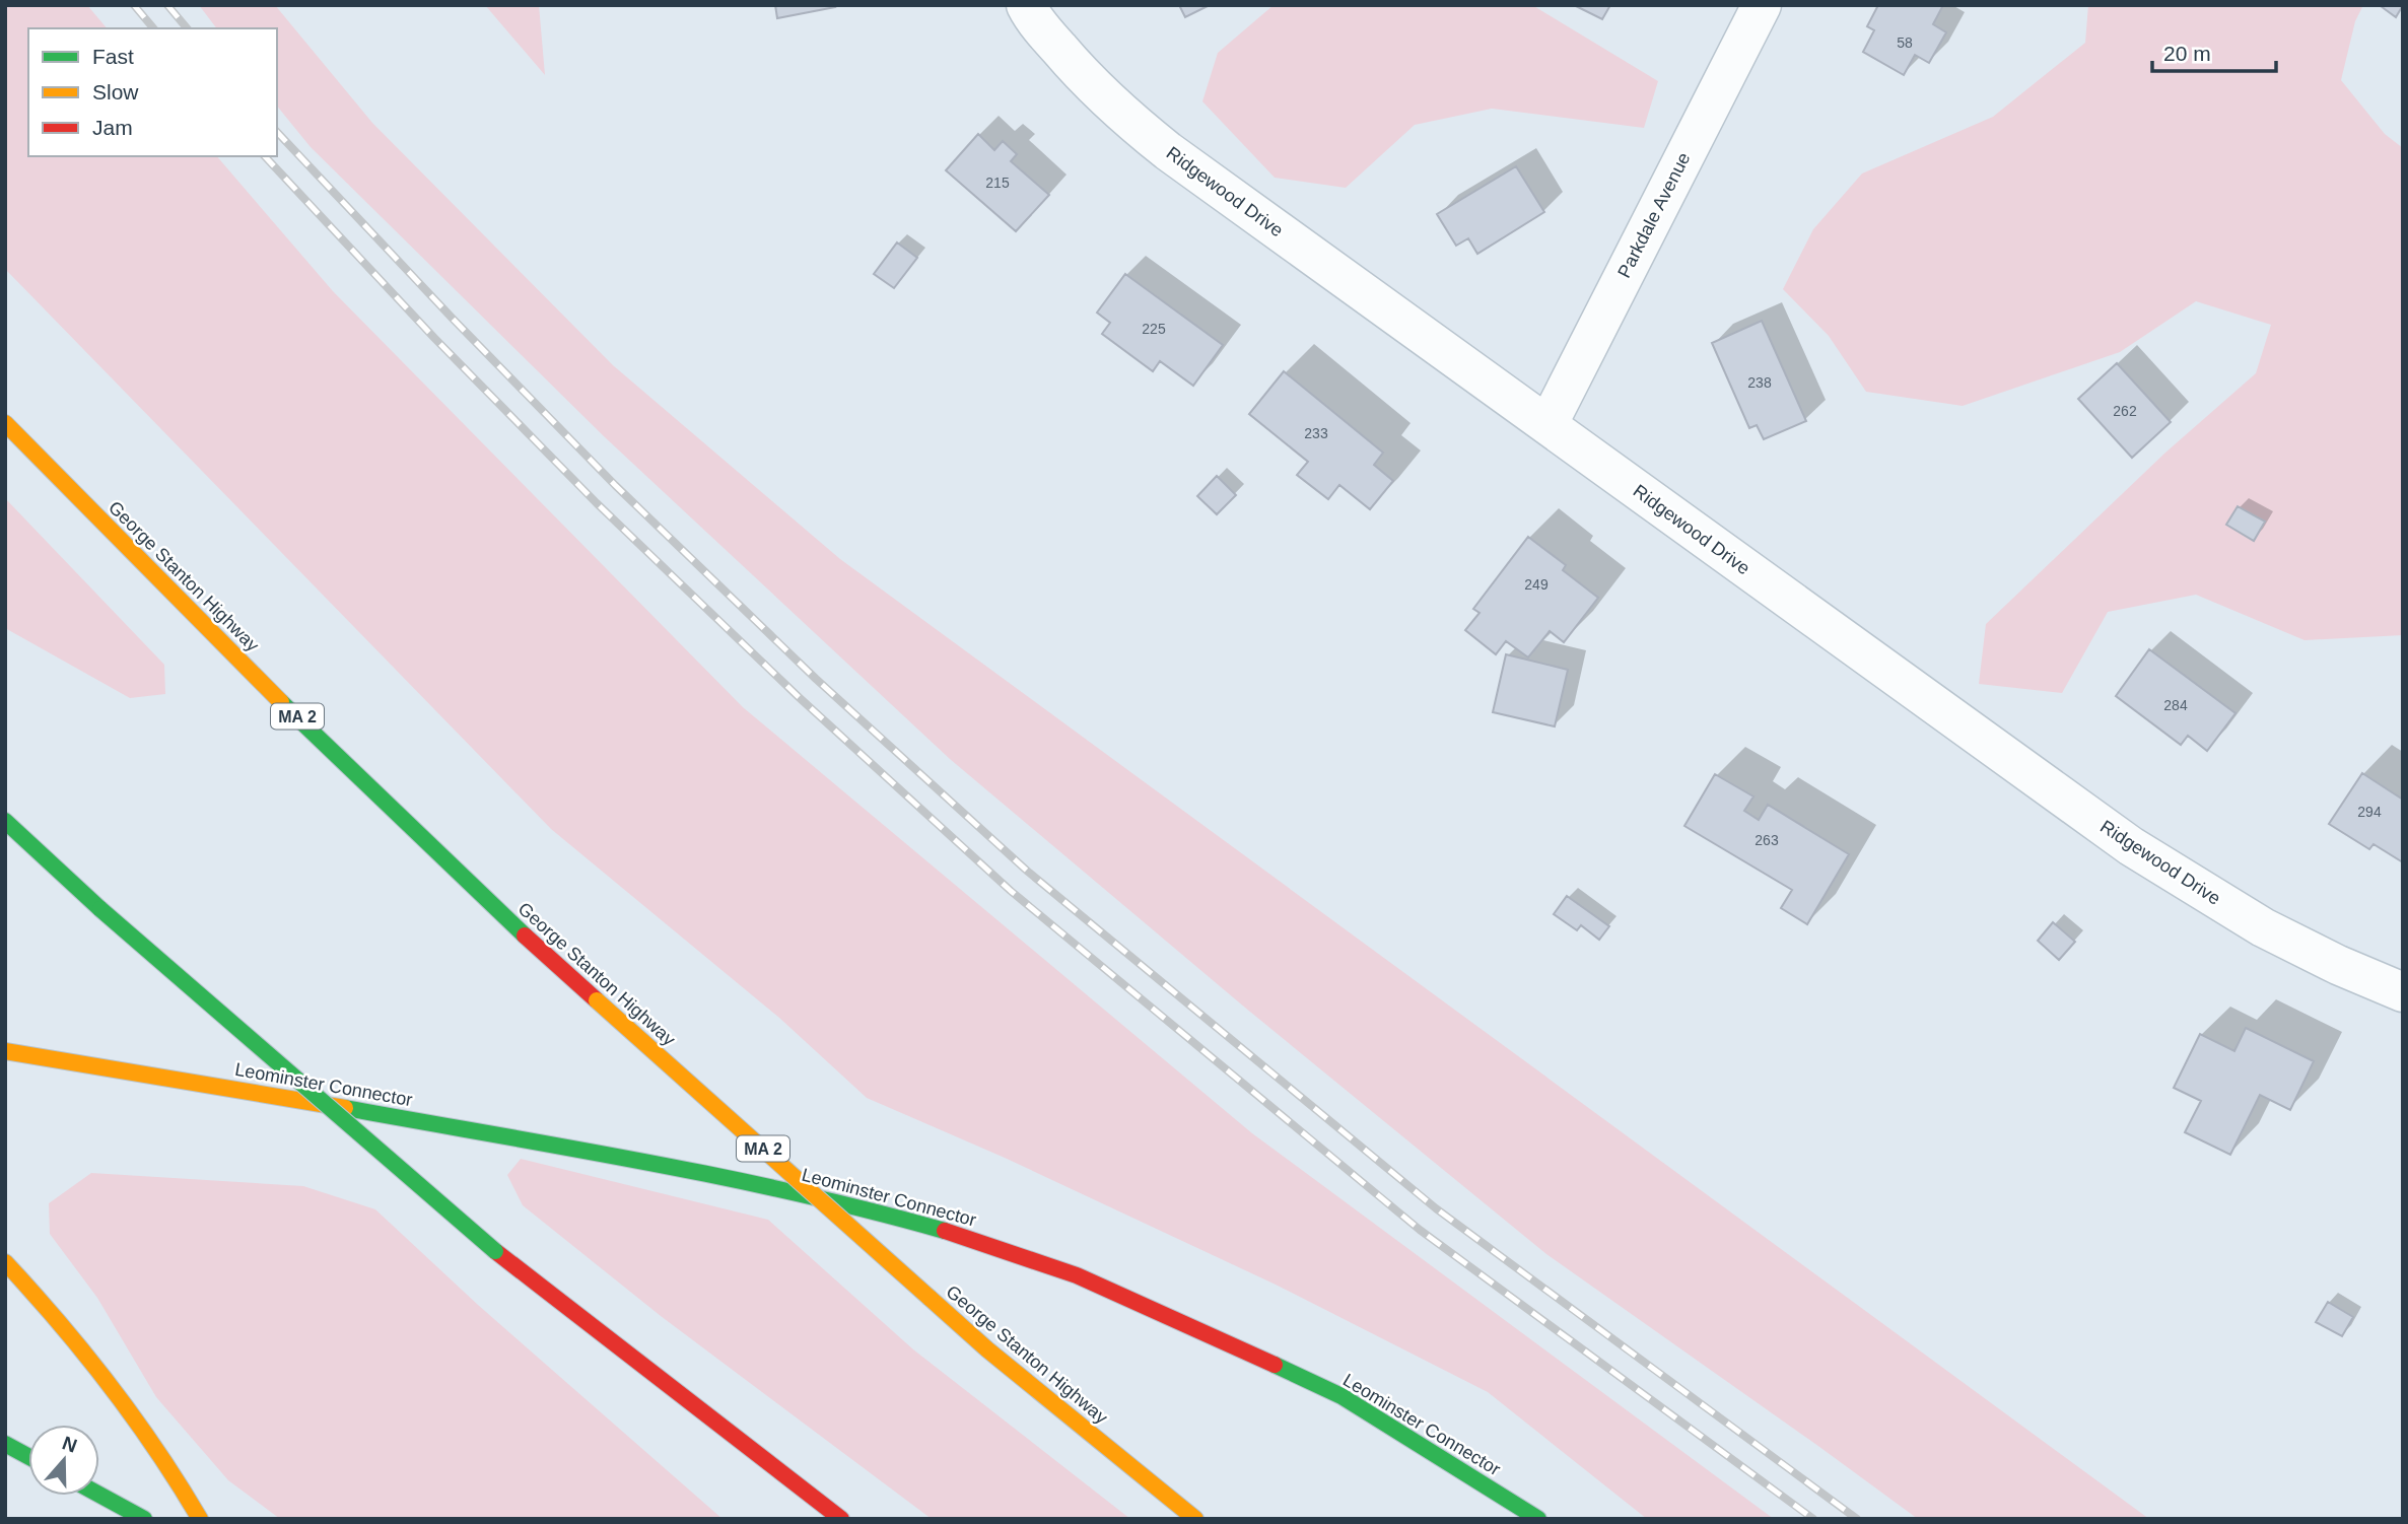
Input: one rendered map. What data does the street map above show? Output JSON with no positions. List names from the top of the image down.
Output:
{
  "streets": {
    "main road": ["George Stanton Highway", "MA 2", "Leominster Connector"],
    "street": ["Ridgewood Drive", "Parkdale Avenue"]
  },
  "crossings": [
    ["Ridgewood Drive", "Parkdale Avenue"]
  ],
  "house_numbers": [
    "58",
    "215",
    "225",
    "238",
    "262",
    "233",
    "249",
    "284",
    "294",
    "263"
  ],
  "legend": ["Fast", "Slow", "Jam"],
  "scale_bar": "20 m",
  "north": "top"
}
